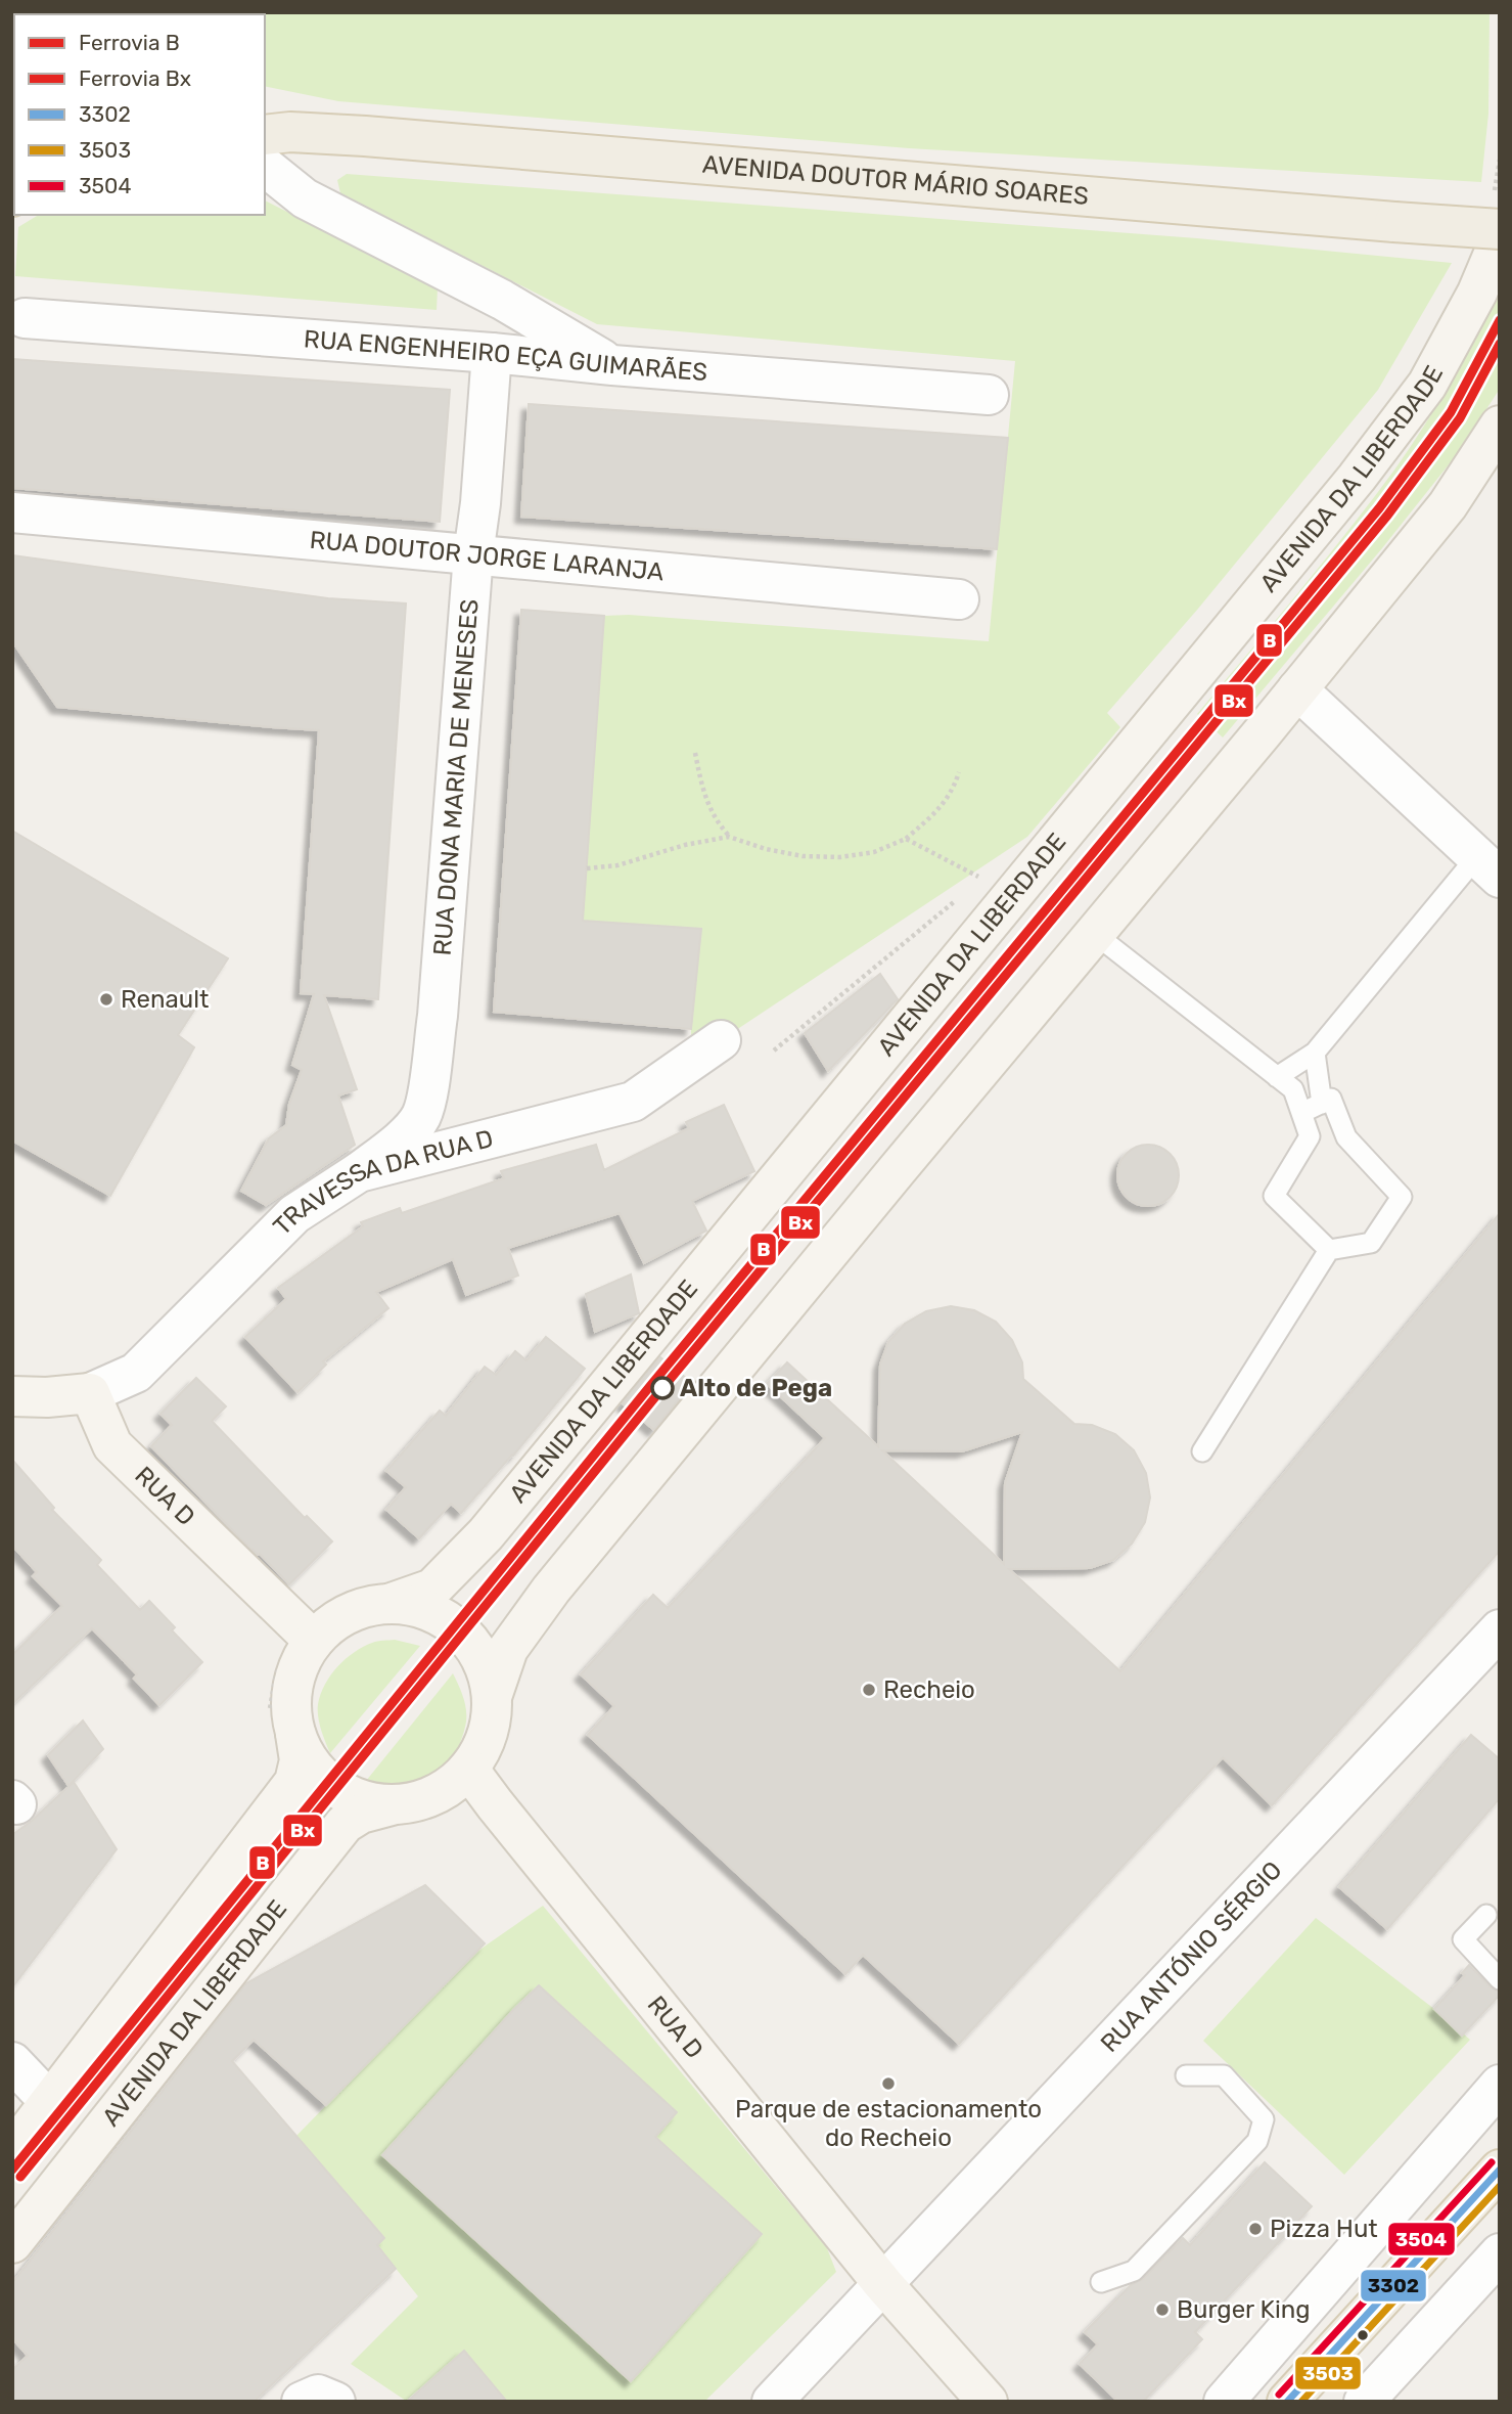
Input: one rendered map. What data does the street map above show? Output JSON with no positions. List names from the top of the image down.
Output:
{
  "streets": {
    "main road": ["AVENIDA DOUTOR MÁRIO SOARES"],
    "street": [
      "RUA ENGENHEIRO EÇA GUIMARÃES",
      "AVENIDA DA LIBERDADE",
      "RUA DOUTOR JORGE LARANJA",
      "RUA DONA MARIA DE MENESES",
      "TRAVESSA DA RUA D",
      "RUA D",
      "RUA ANTÓNIO SÉRGIO"
    ]
  },
  "crossings": [
    ["RUA ENGENHEIRO EÇA GUIMARÃES", "RUA DONA MARIA DE MENESES"],
    ["AVENIDA DA LIBERDADE", "RUA D"],
    ["RUA DOUTOR JORGE LARANJA", "RUA DONA MARIA DE MENESES"],
    ["RUA DONA MARIA DE MENESES", "TRAVESSA DA RUA D"],
    ["TRAVESSA DA RUA D", "RUA D"],
    ["RUA D", "RUA ANTÓNIO SÉRGIO"]
  ],
  "places": [
    "Renault",
    "Alto de Pega",
    "Recheio",
    "Parque de estacionamento do Recheio",
    "Pizza Hut",
    "Burger King"
  ],
  "lines": [
    "rail line B",
    "rail line Bx",
    "transit line 3504",
    "transit line 3302",
    "transit line 3503"
  ],
  "legend": [
    "Ferrovia B",
    "Ferrovia Bx",
    "3302",
    "3503",
    "3504"
  ]
}
